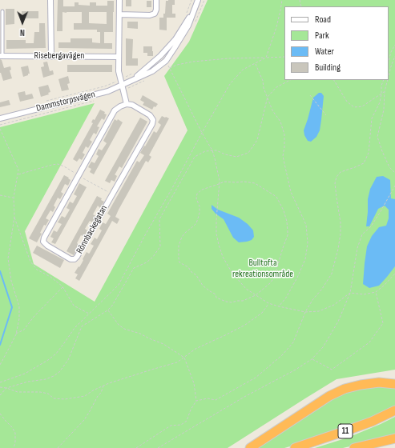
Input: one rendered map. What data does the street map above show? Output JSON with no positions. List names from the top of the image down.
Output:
{
  "streets": {
    "highway": ["11"],
    "street": ["Risebergavägen", "Dammstorpsvägen", "Rönnbackegatan"]
  },
  "parks": ["Bulltofta rekreationsområde"],
  "legend": [
    "Road",
    "Park",
    "Water",
    "Building"
  ],
  "north": "bottom"
}
